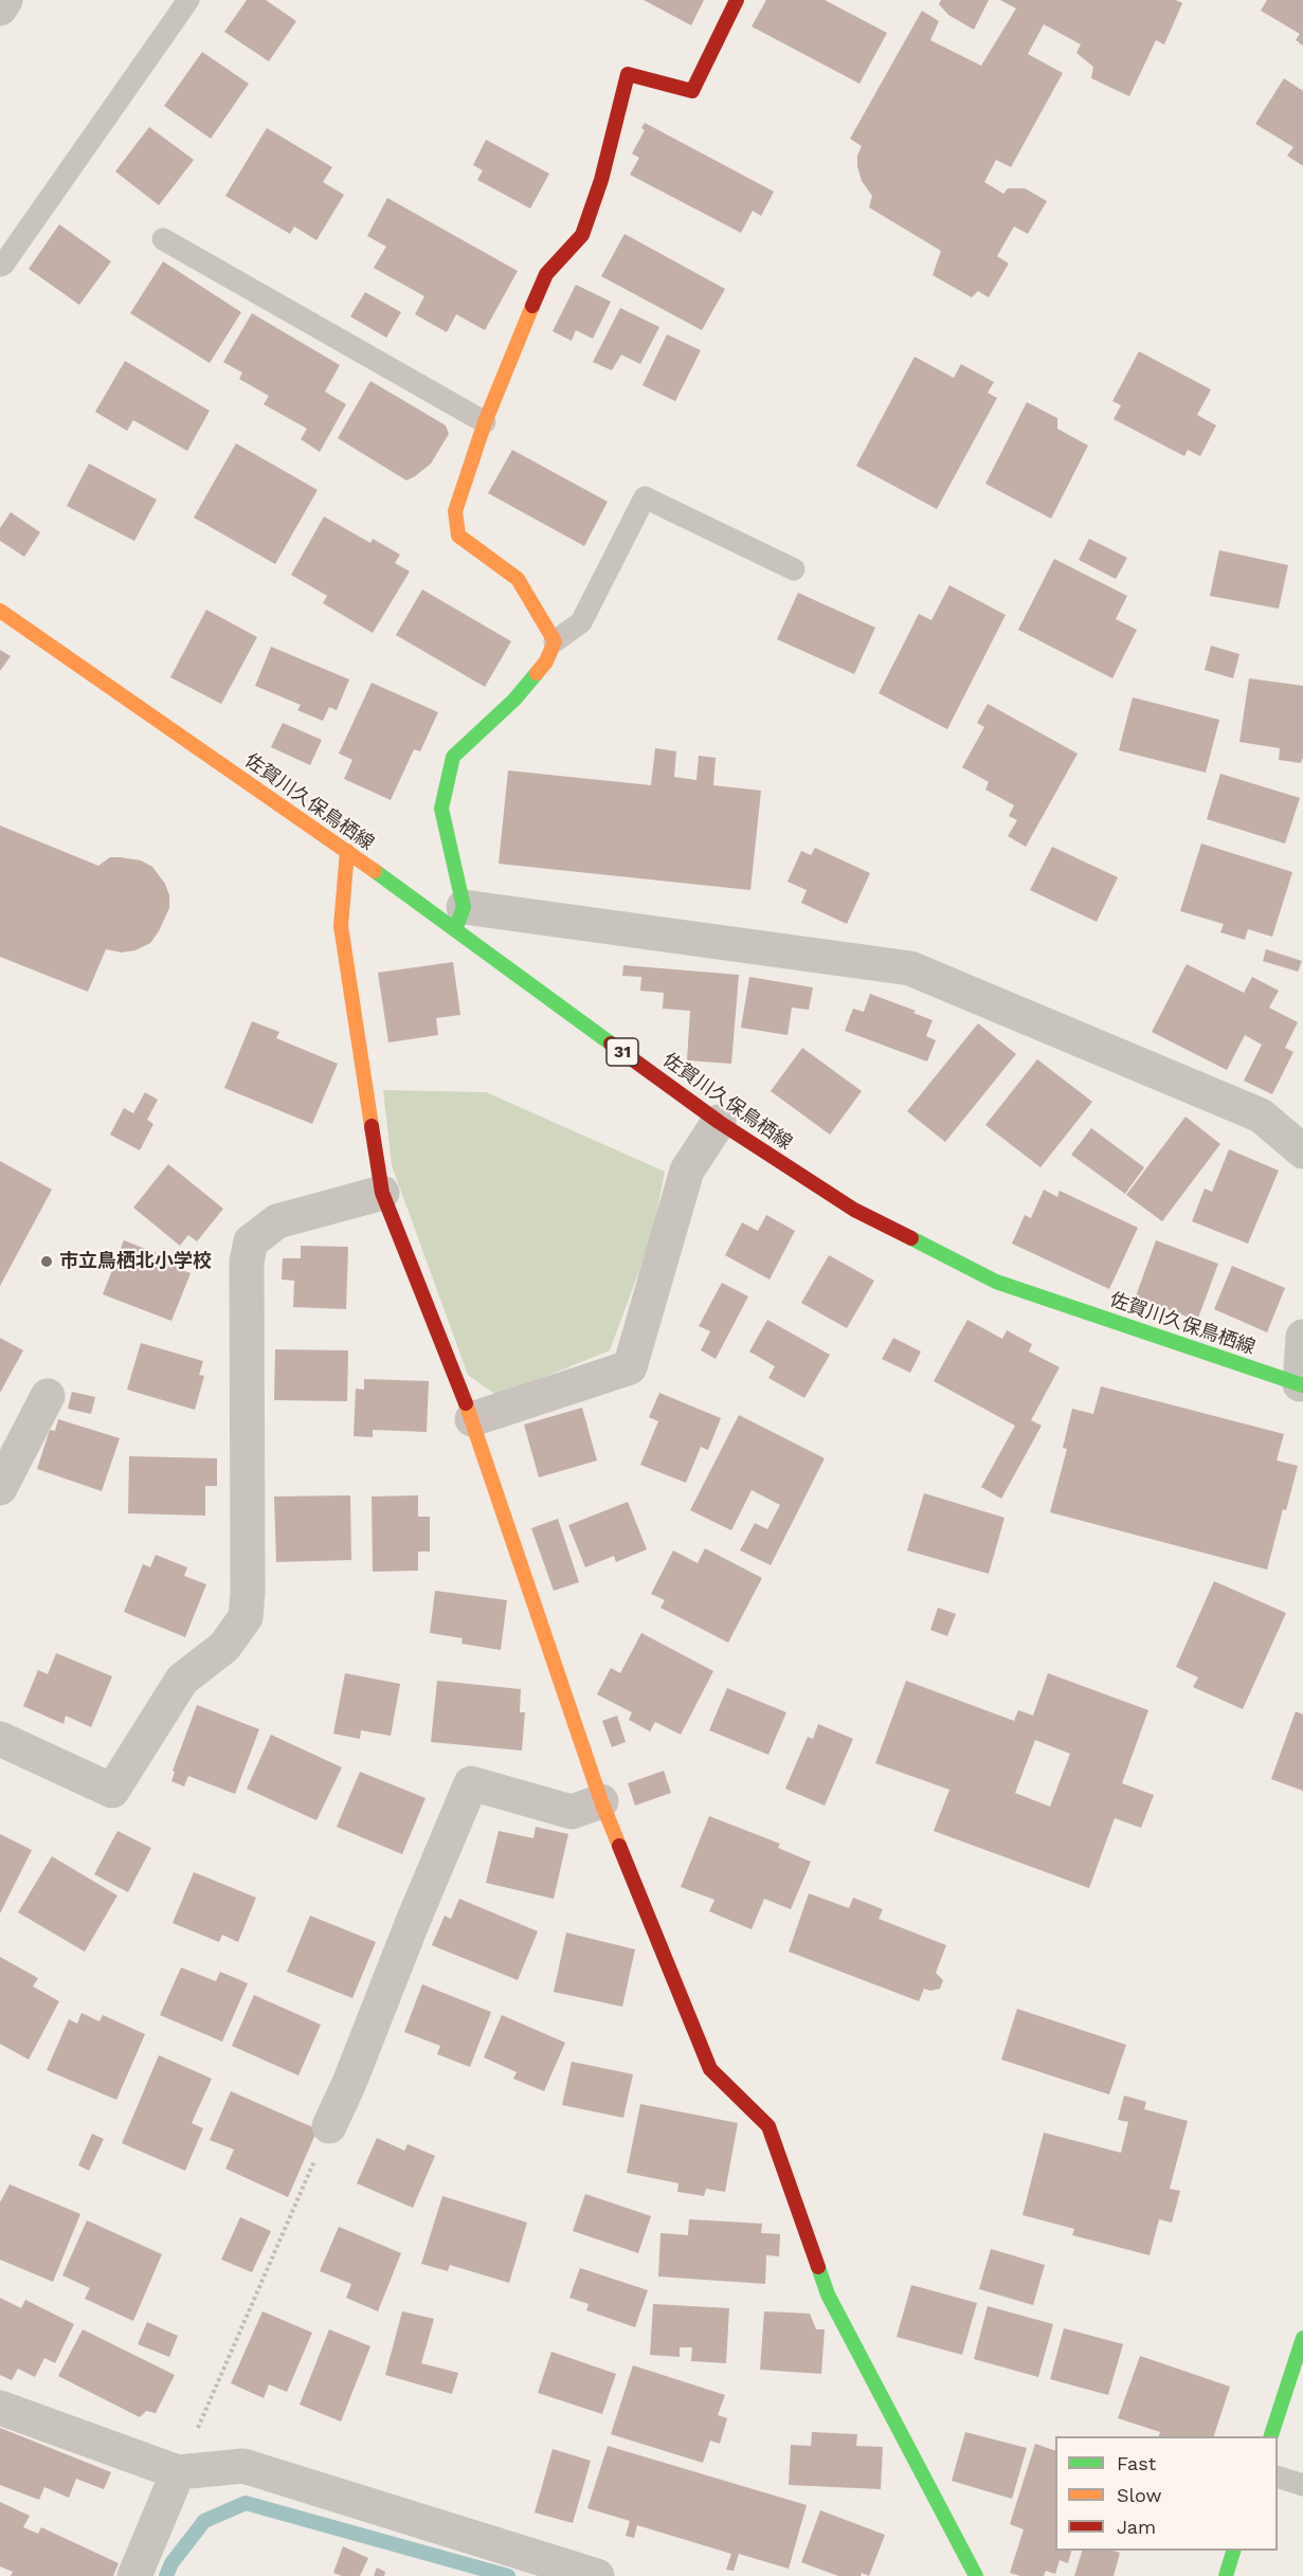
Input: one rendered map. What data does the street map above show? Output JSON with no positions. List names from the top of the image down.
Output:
{
  "streets": {
    "street": ["佐賀川久保鳥栖線", "31"]
  },
  "places": ["市立鳥栖北小学校"],
  "legend": ["Fast", "Slow", "Jam"]
}
